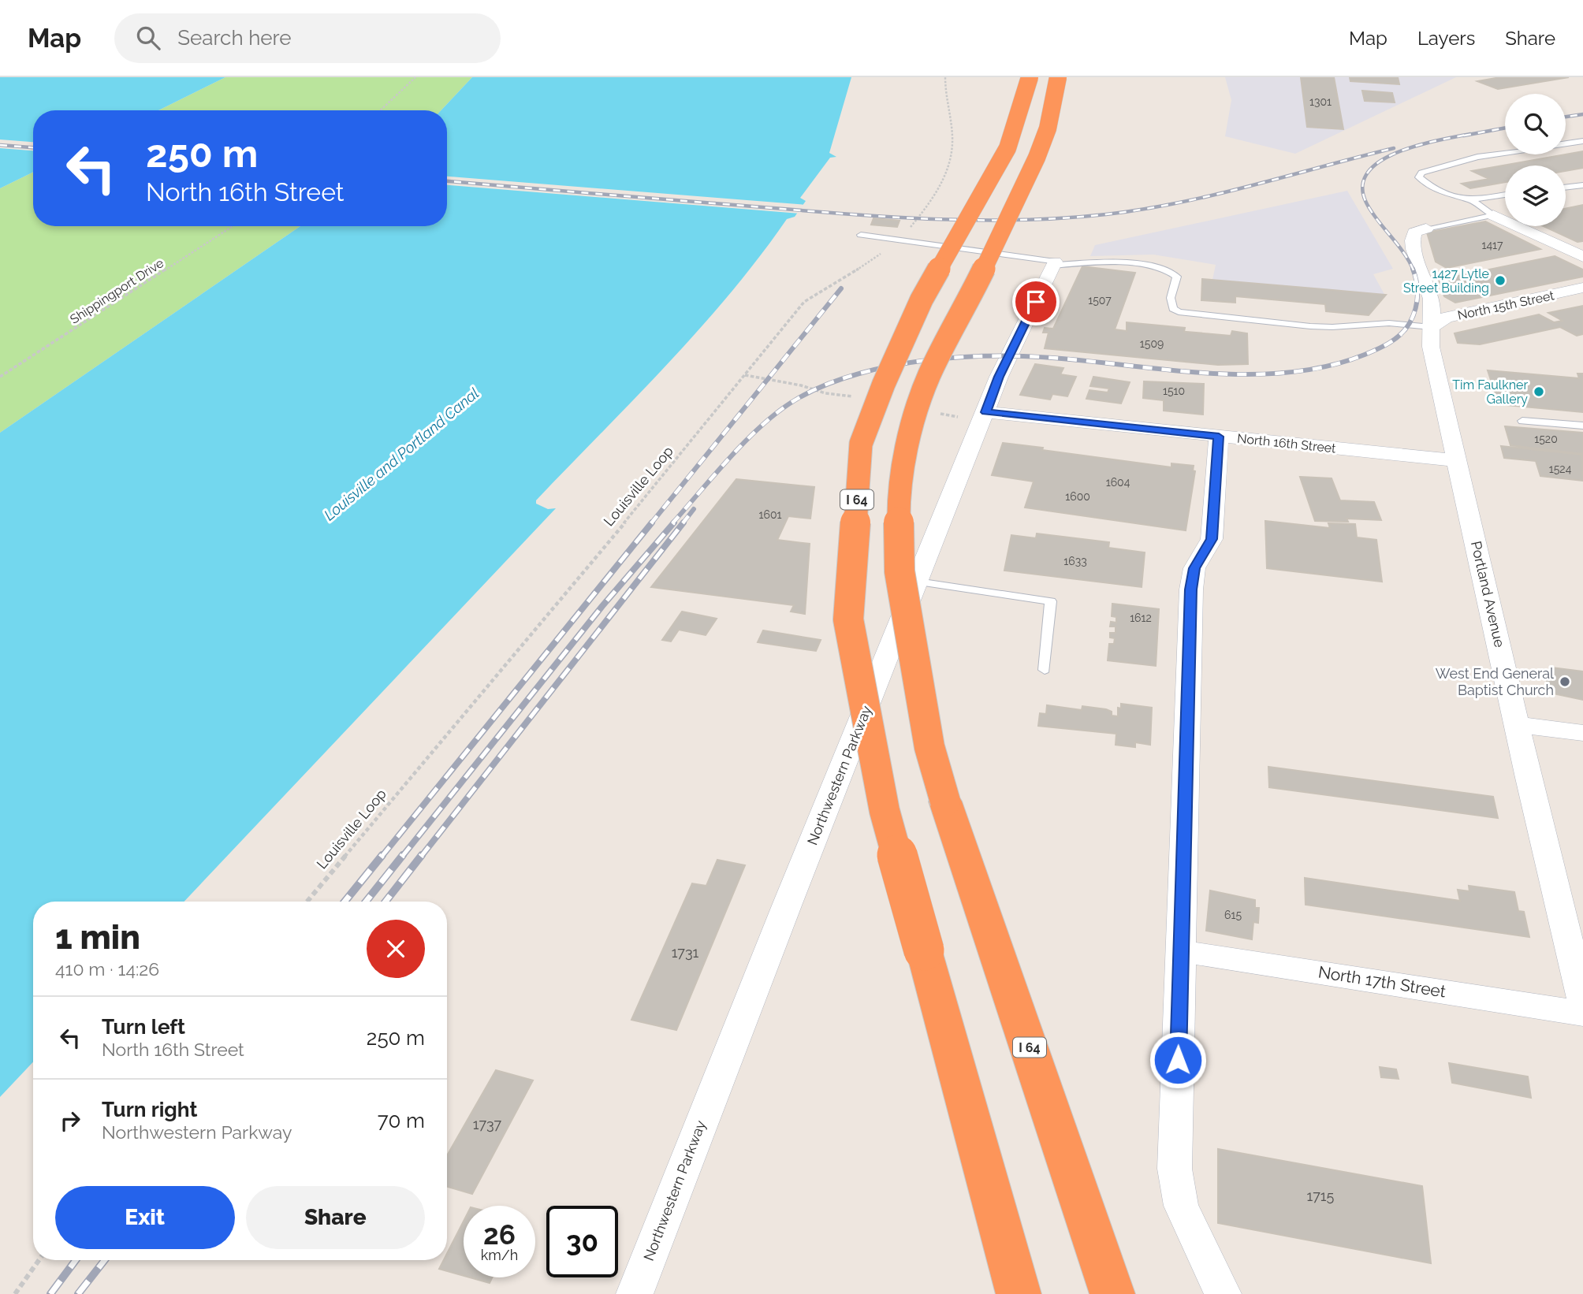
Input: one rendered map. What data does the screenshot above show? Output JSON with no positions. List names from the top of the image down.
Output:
{
  "streets": {
    "highway": ["I 64"],
    "street": [
      "North 15th Street",
      "North 16th Street",
      "Portland Avenue",
      "Northwestern Parkway",
      "North 17th Street"
    ],
    "path": ["Shippingport Drive", "Louisville Loop"]
  },
  "crossings": [
    ["North 15th Street", "Portland Avenue"],
    ["North 16th Street", "Portland Avenue"],
    ["North 16th Street", "Northwestern Parkway"]
  ],
  "water": ["Louisville and Portland Canal"],
  "places": ["1427 Lytle Street Building", "Tim Faulkner Gallery", "West End General Baptist Church"],
  "house_numbers": [
    "1301",
    "1417",
    "1507",
    "1509",
    "1510",
    "1520",
    "1524",
    "1604",
    "1600",
    "1601",
    "1633",
    "1612",
    "615",
    "1731",
    "1737",
    "1715"
  ],
  "page": {
    "header": "Map",
    "search": "Search here",
    "nav": ["Map", "Layers", "Share"],
    "turn": ["250 m", "North 16th Street"],
    "heading": ["1 min", "410 m · 14:26"],
    "list": [
      {
        "name": "Turn left",
        "note": "North 16th Street",
        "value": "250 m"
      },
      {
        "name": "Turn right",
        "note": "Northwestern Parkway",
        "value": "70 m"
      }
    ],
    "buttons": ["Exit", "Share"],
    "speed": "26 km/h",
    "limit": "30"
  }
}
